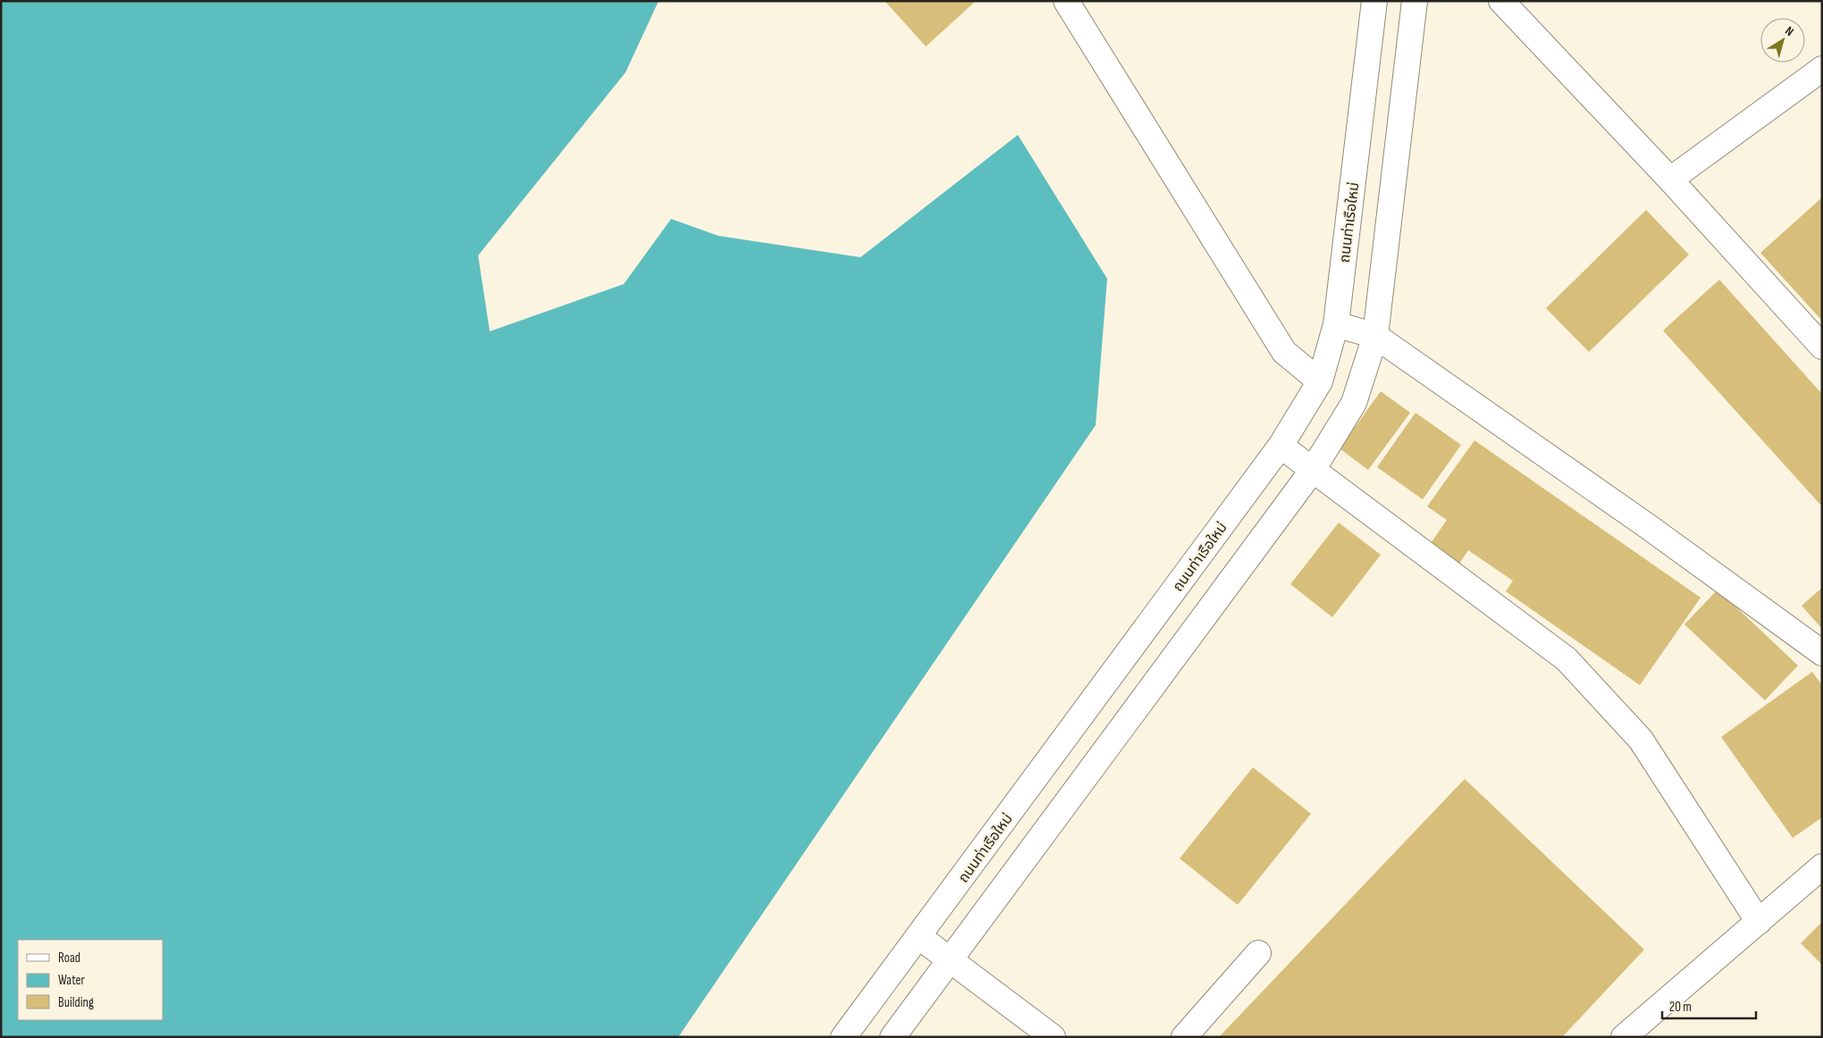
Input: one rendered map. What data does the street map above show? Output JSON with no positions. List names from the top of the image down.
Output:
{
  "streets": {
    "street": ["ถนนท่าเรือใหม่"]
  },
  "legend": ["Road", "Water", "Building"],
  "scale_bar": "20 m",
  "north": "top right"
}
